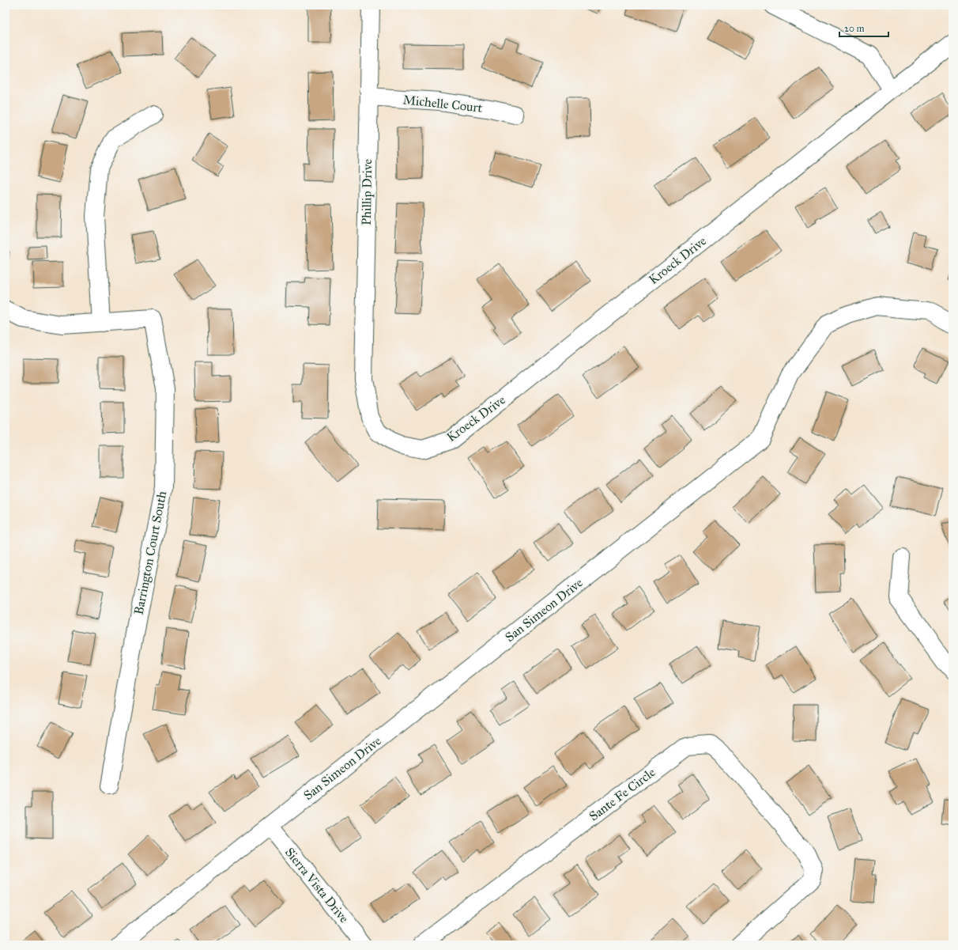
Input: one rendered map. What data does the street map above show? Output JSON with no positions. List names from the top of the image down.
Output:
{
  "streets": {
    "street": [
      "Michelle Court",
      "Phillip Drive",
      "Kroeck Drive",
      "Barrington Court South",
      "San Simeon Drive",
      "Sante Fe Circle",
      "Sierra Vista Drive"
    ]
  },
  "crossings": [
    ["Michelle Court", "Phillip Drive"],
    ["Phillip Drive", "Kroeck Drive"],
    ["San Simeon Drive", "Sierra Vista Drive"]
  ],
  "scale_bar": "20 m"
}
